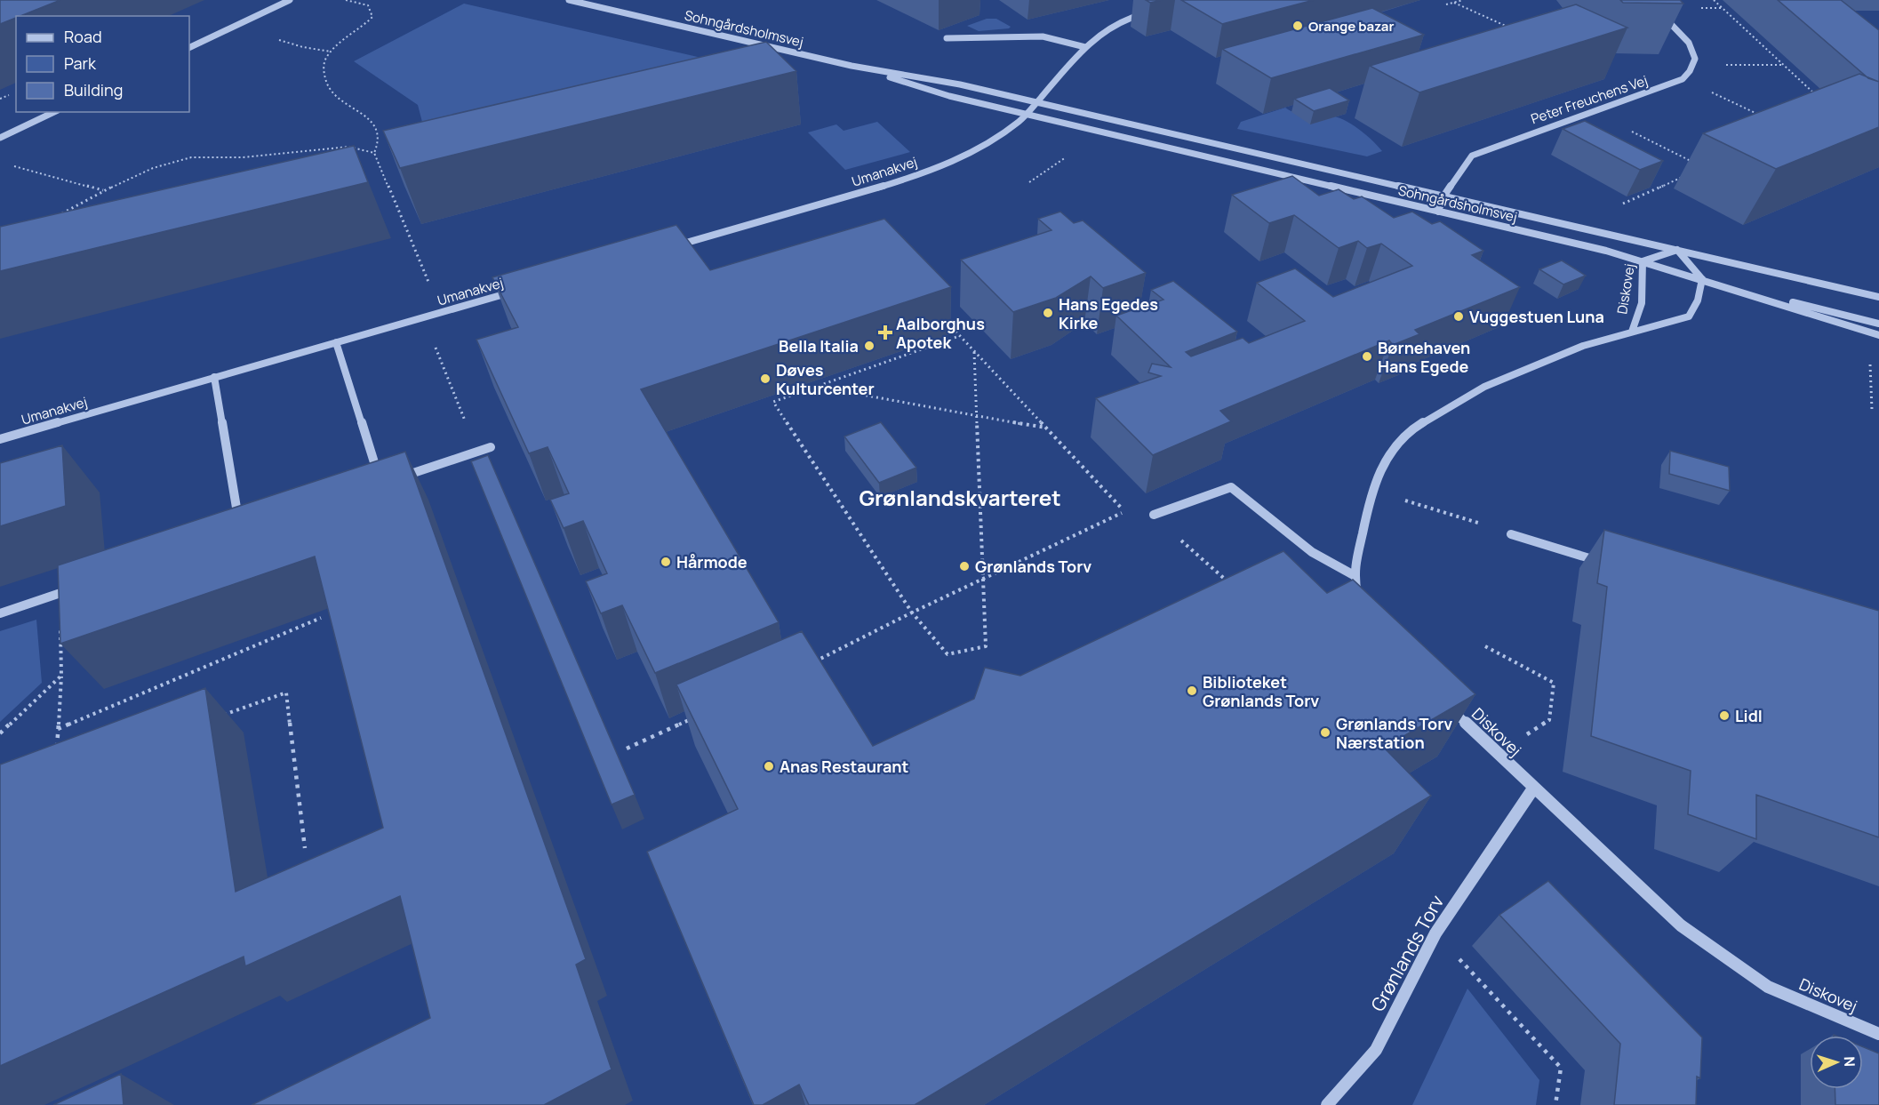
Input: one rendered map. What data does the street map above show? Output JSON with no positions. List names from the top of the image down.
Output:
{
  "streets": {
    "street": [
      "Sohngårdsholmsvej",
      "Peter Freuchens Vej",
      "Umanakvej",
      "Diskovej",
      "Grønlands Torv"
    ]
  },
  "crossings": [
    ["Sohngårdsholmsvej", "Peter Freuchens Vej"],
    ["Sohngårdsholmsvej", "Umanakvej"],
    ["Sohngårdsholmsvej", "Diskovej"],
    ["Diskovej", "Grønlands Torv"]
  ],
  "districts": ["Grønlandskvarteret"],
  "places": {
    "other": [
      "Orange bazar",
      "Hans Egedes Kirke",
      "Vuggestuen Luna",
      "Bella Italia",
      "Børnehaven Hans Egede",
      "Døves Kulturcenter",
      "Hårmode",
      "Grønlands Torv",
      "Biblioteket Grønlands Torv",
      "Lidl",
      "Grønlands Torv Nærstation",
      "Anas Restaurant"
    ],
    "health": ["Aalborghus Apotek"]
  },
  "legend": ["Road", "Park", "Building"],
  "north": "right"
}
